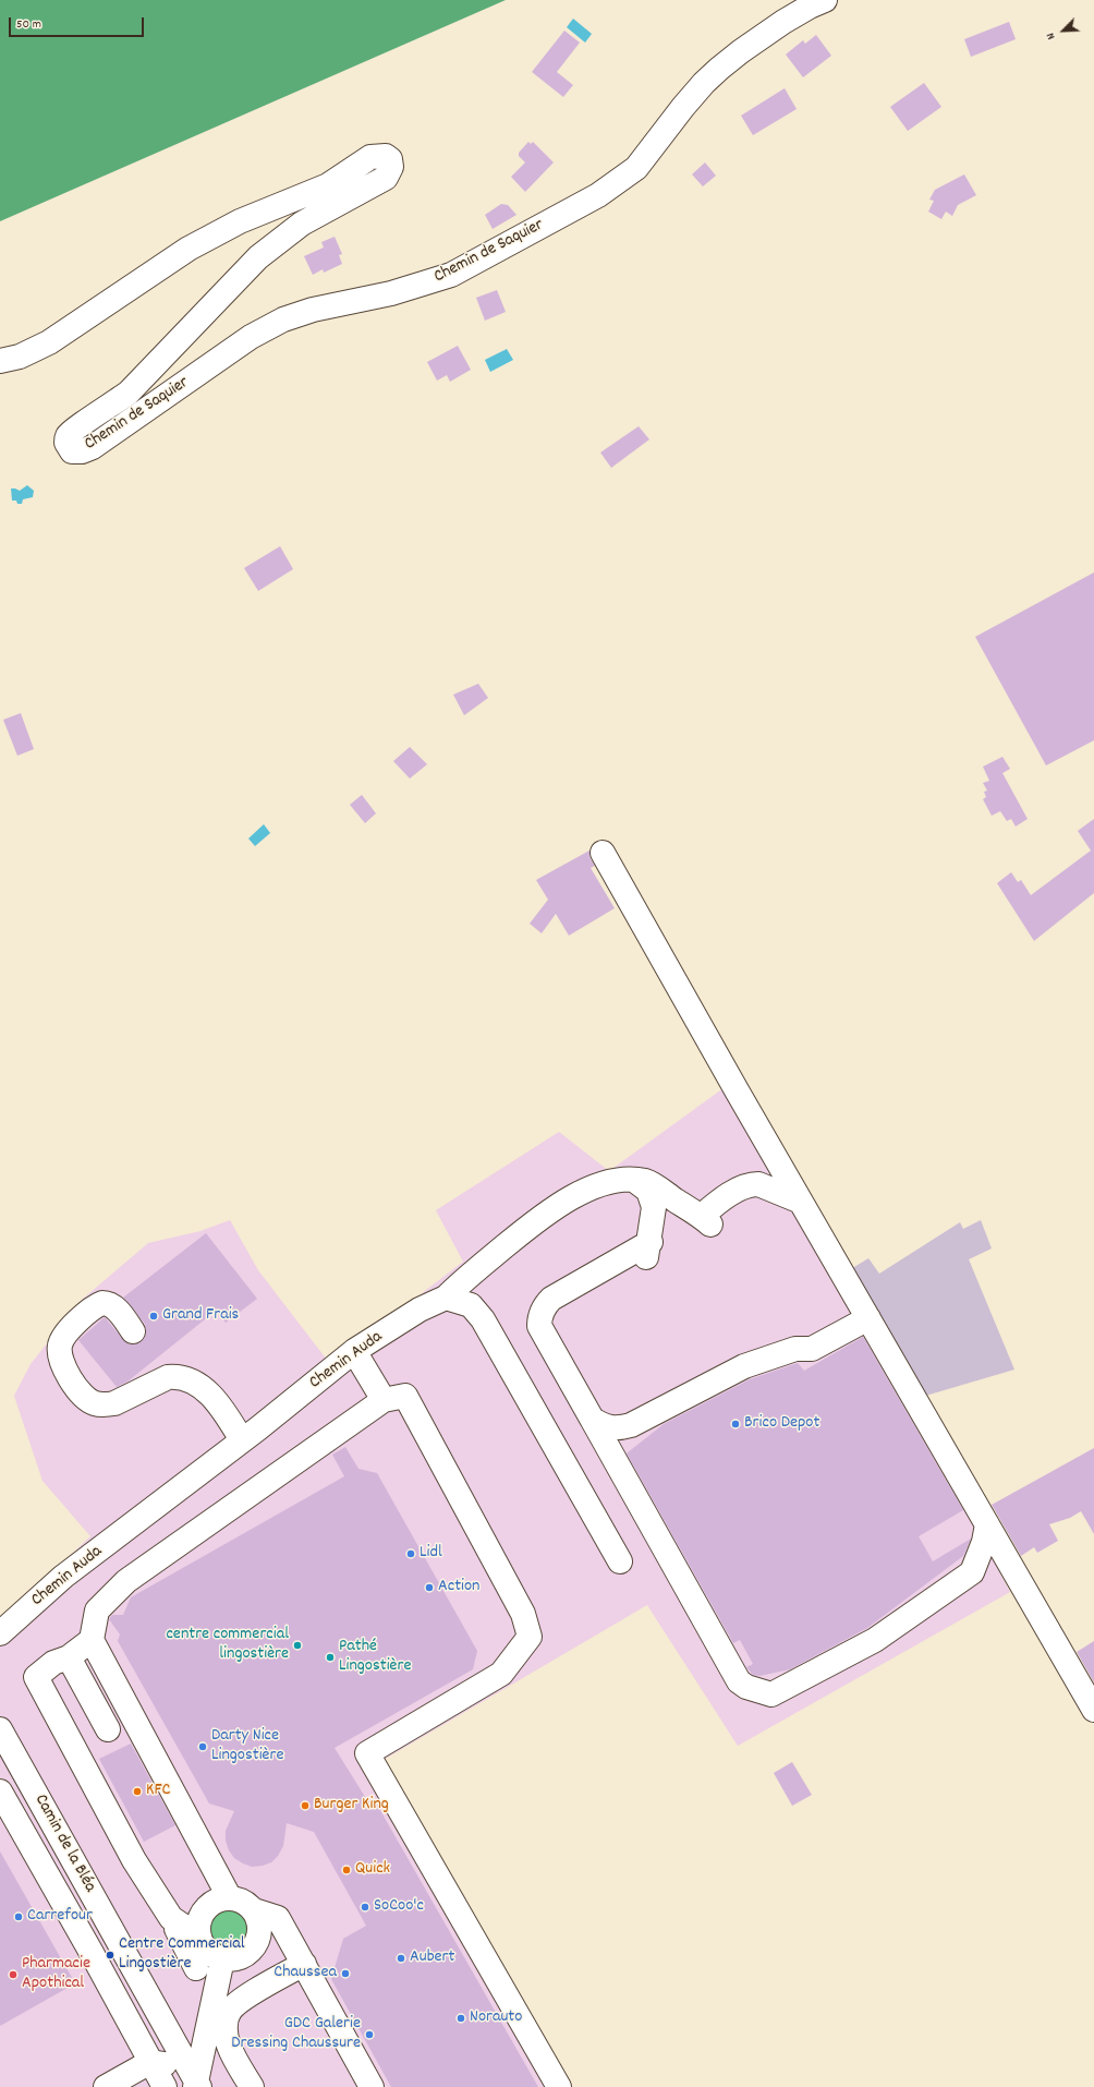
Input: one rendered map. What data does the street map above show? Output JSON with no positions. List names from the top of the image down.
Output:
{
  "streets": {
    "street": ["Chemin de Saquier", "Chemin Auda", "Camin de la Bléa"]
  },
  "places": [
    "Grand Frais",
    "Brico Depot",
    "Lidl",
    "Action",
    "centre commercial lingostière",
    "Pathé Lingostière",
    "Darty Nice Lingostière",
    "KFC",
    "Burger King",
    "Quick",
    "SoCoo'c",
    "Carrefour",
    "Centre Commercial Lingostière",
    "Aubert",
    "Chaussea",
    "Pharmacie Apothical",
    "Norauto",
    "GDC Galerie Dressing Chaussure"
  ],
  "scale_bar": "50 m",
  "north": "bottom left"
}
